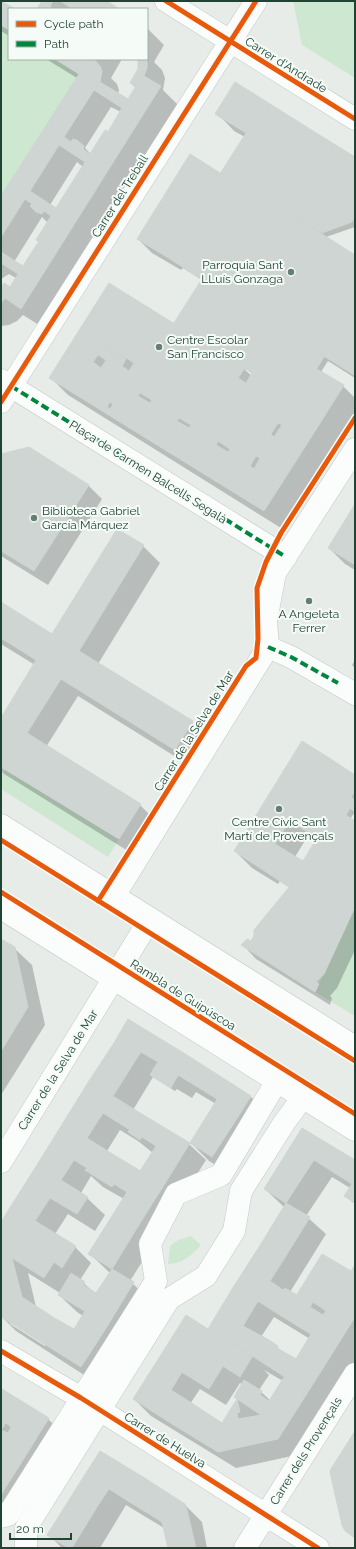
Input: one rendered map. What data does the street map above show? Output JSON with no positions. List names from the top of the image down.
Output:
{
  "streets": {
    "street": [
      "Carrer d'Andrade",
      "Carrer del Treball",
      "Plaça de Carmen Balcells Segalà",
      "Carrer de la Selva de Mar",
      "Rambla de Guipúscoa",
      "Carrer de Huelva",
      "Carrer dels Provençals"
    ]
  },
  "crossings": [
    ["Carrer d'Andrade", "Carrer del Treball"],
    ["Carrer del Treball", "Plaça de Carmen Balcells Segalà"],
    ["Carrer de la Selva de Mar", "Rambla de Guipúscoa"],
    ["Carrer de Huelva", "Carrer dels Provençals"]
  ],
  "places": [
    "Parroquia Sant LLuís Gonzaga",
    "Centre Escolar San Francisco",
    "Biblioteca Gabriel García Márquez",
    "A Angeleta Ferrer",
    "Centre Cívic Sant Martí de Provençals"
  ],
  "legend": ["Cycle path", "Path"],
  "scale_bar": "20 m"
}
